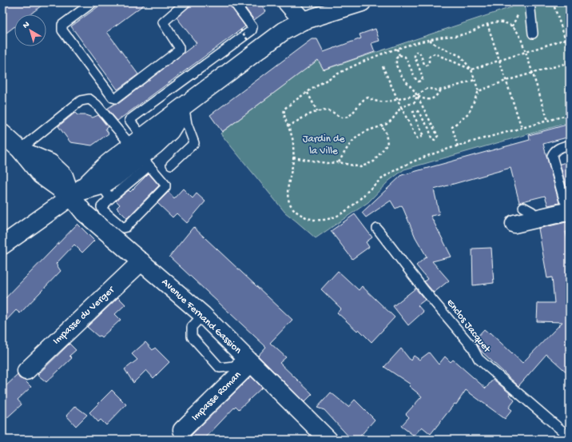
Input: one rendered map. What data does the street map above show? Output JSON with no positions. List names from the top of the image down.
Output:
{
  "streets": {
    "street": ["Impasse du Verger", "Avenue Fernand Gassion", "Impasse Roman"],
    "lane": ["Enclos Jacquet"]
  },
  "crossings": [
    ["Impasse du Verger", "Avenue Fernand Gassion"],
    ["Avenue Fernand Gassion", "Impasse Roman"]
  ],
  "parks": ["Jardin de la Ville"],
  "north": "top left"
}
